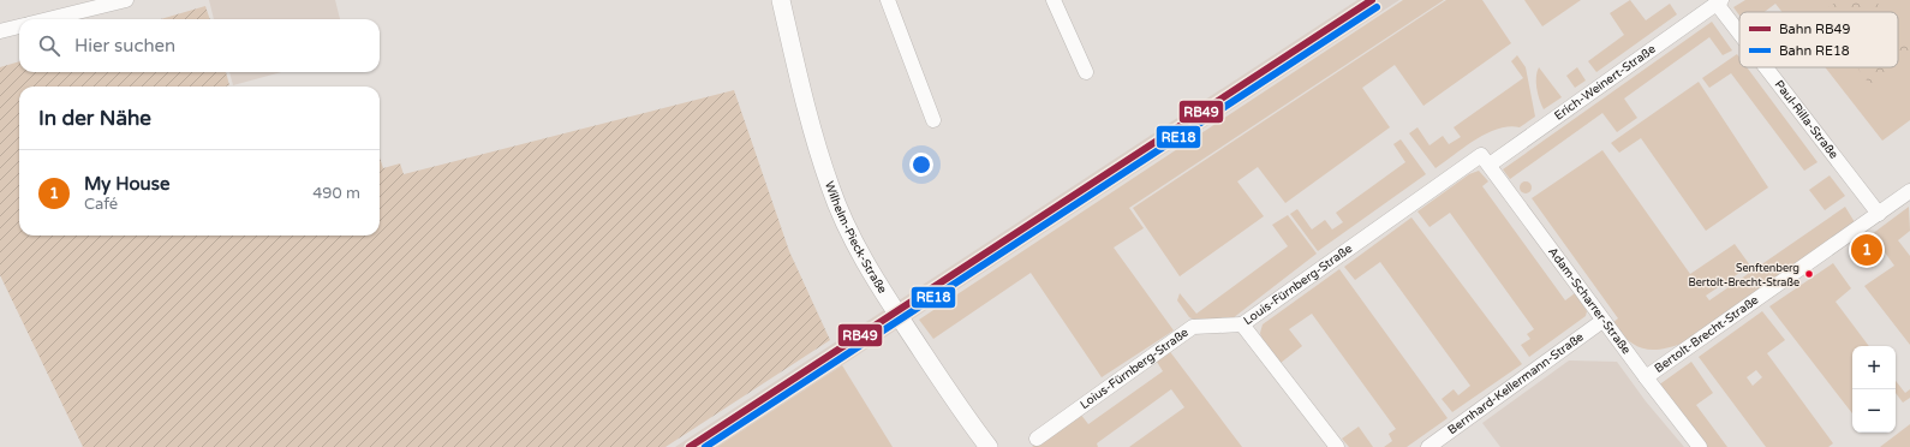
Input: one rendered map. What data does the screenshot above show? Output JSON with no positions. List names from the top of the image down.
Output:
{
  "streets": {
    "main road": ["Wilhelm-Pieck-Straße"],
    "street": [
      "Erich-Weinert-Straße",
      "Paul-Rilla-Straße",
      "Louis-Fürnberg-Straße",
      "Adam-Scharrer-Straße",
      "Bertolt-Brecht-Straße",
      "Loius-Fürnberg-Straße",
      "Bernhard-Kellermann-Straße"
    ]
  },
  "crossings": [
    ["Erich-Weinert-Straße", "Paul-Rilla-Straße"],
    ["Erich-Weinert-Straße", "Louis-Fürnberg-Straße"],
    ["Erich-Weinert-Straße", "Adam-Scharrer-Straße"],
    ["Paul-Rilla-Straße", "Bertolt-Brecht-Straße"],
    ["Louis-Fürnberg-Straße", "Adam-Scharrer-Straße"],
    ["Louis-Fürnberg-Straße", "Loius-Fürnberg-Straße"],
    ["Adam-Scharrer-Straße", "Bertolt-Brecht-Straße"],
    ["Adam-Scharrer-Straße", "Bernhard-Kellermann-Straße"]
  ],
  "places": ["Senftenberg Bertolt-Brecht-Straße"],
  "lines": ["rail line RB49", "rail line RE18"],
  "legend": ["Bahn RB49", "Bahn RE18"],
  "page": {
    "search": "Hier suchen",
    "heading": "In der Nähe",
    "list": [
      {
        "mark": "1",
        "name": "My House",
        "note": "Café",
        "value": "490 m"
      }
    ],
    "pins": "1",
    "map_buttons": ["+", "−"]
  }
}
